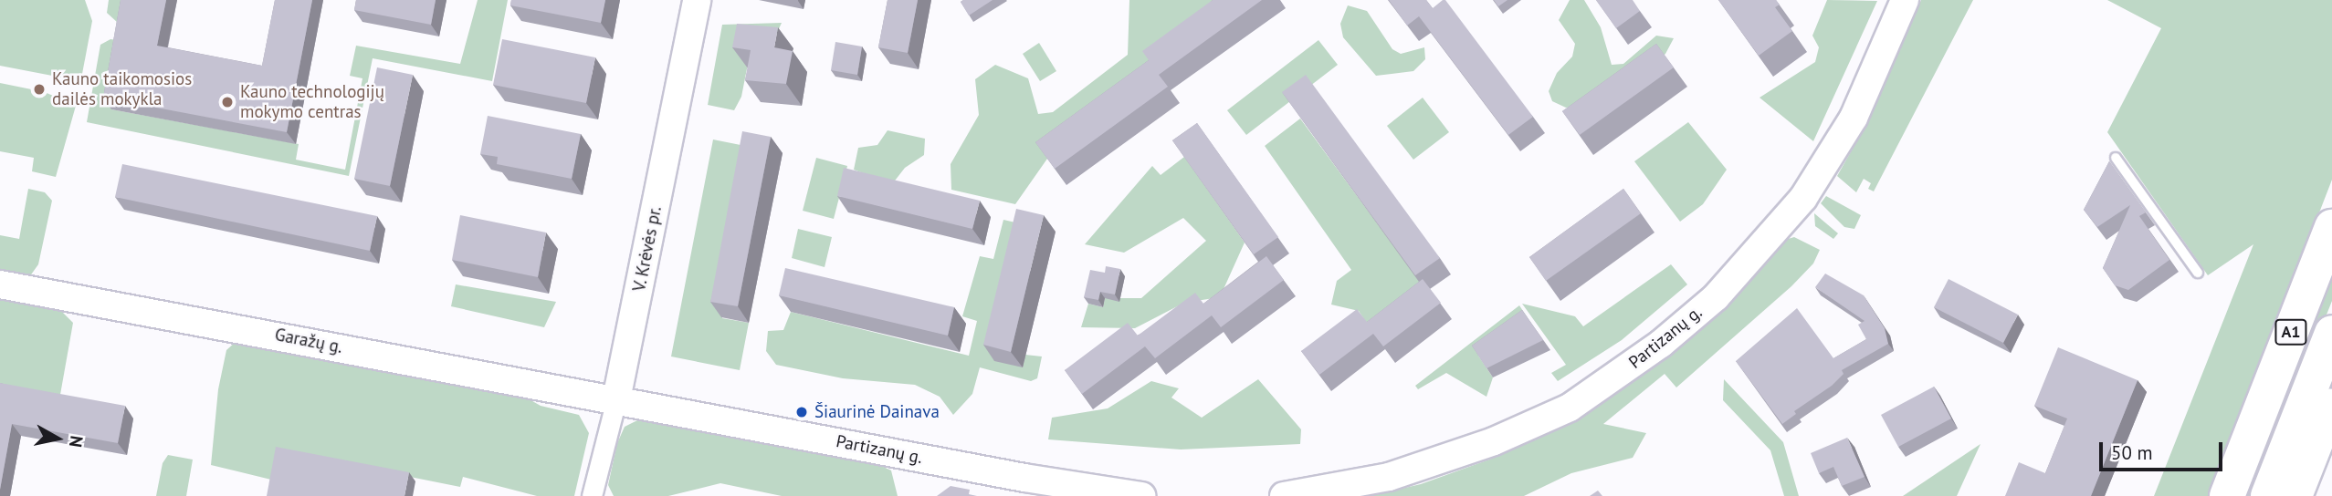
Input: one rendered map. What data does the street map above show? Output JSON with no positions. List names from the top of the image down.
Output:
{
  "streets": {
    "highway": ["A1"],
    "street": ["V. Krėvės pr.", "Partizanų g.", "Garažų g."]
  },
  "crossings": [
    ["V. Krėvės pr.", "Partizanų g."],
    ["V. Krėvės pr.", "Garažų g."],
    ["Partizanų g.", "Garažų g."]
  ],
  "places": ["Kauno taikomosios dailės mokykla", "Kauno technologijų mokymo centras", "Šiaurinė Dainava"],
  "scale_bar": "50 m",
  "north": "right"
}
